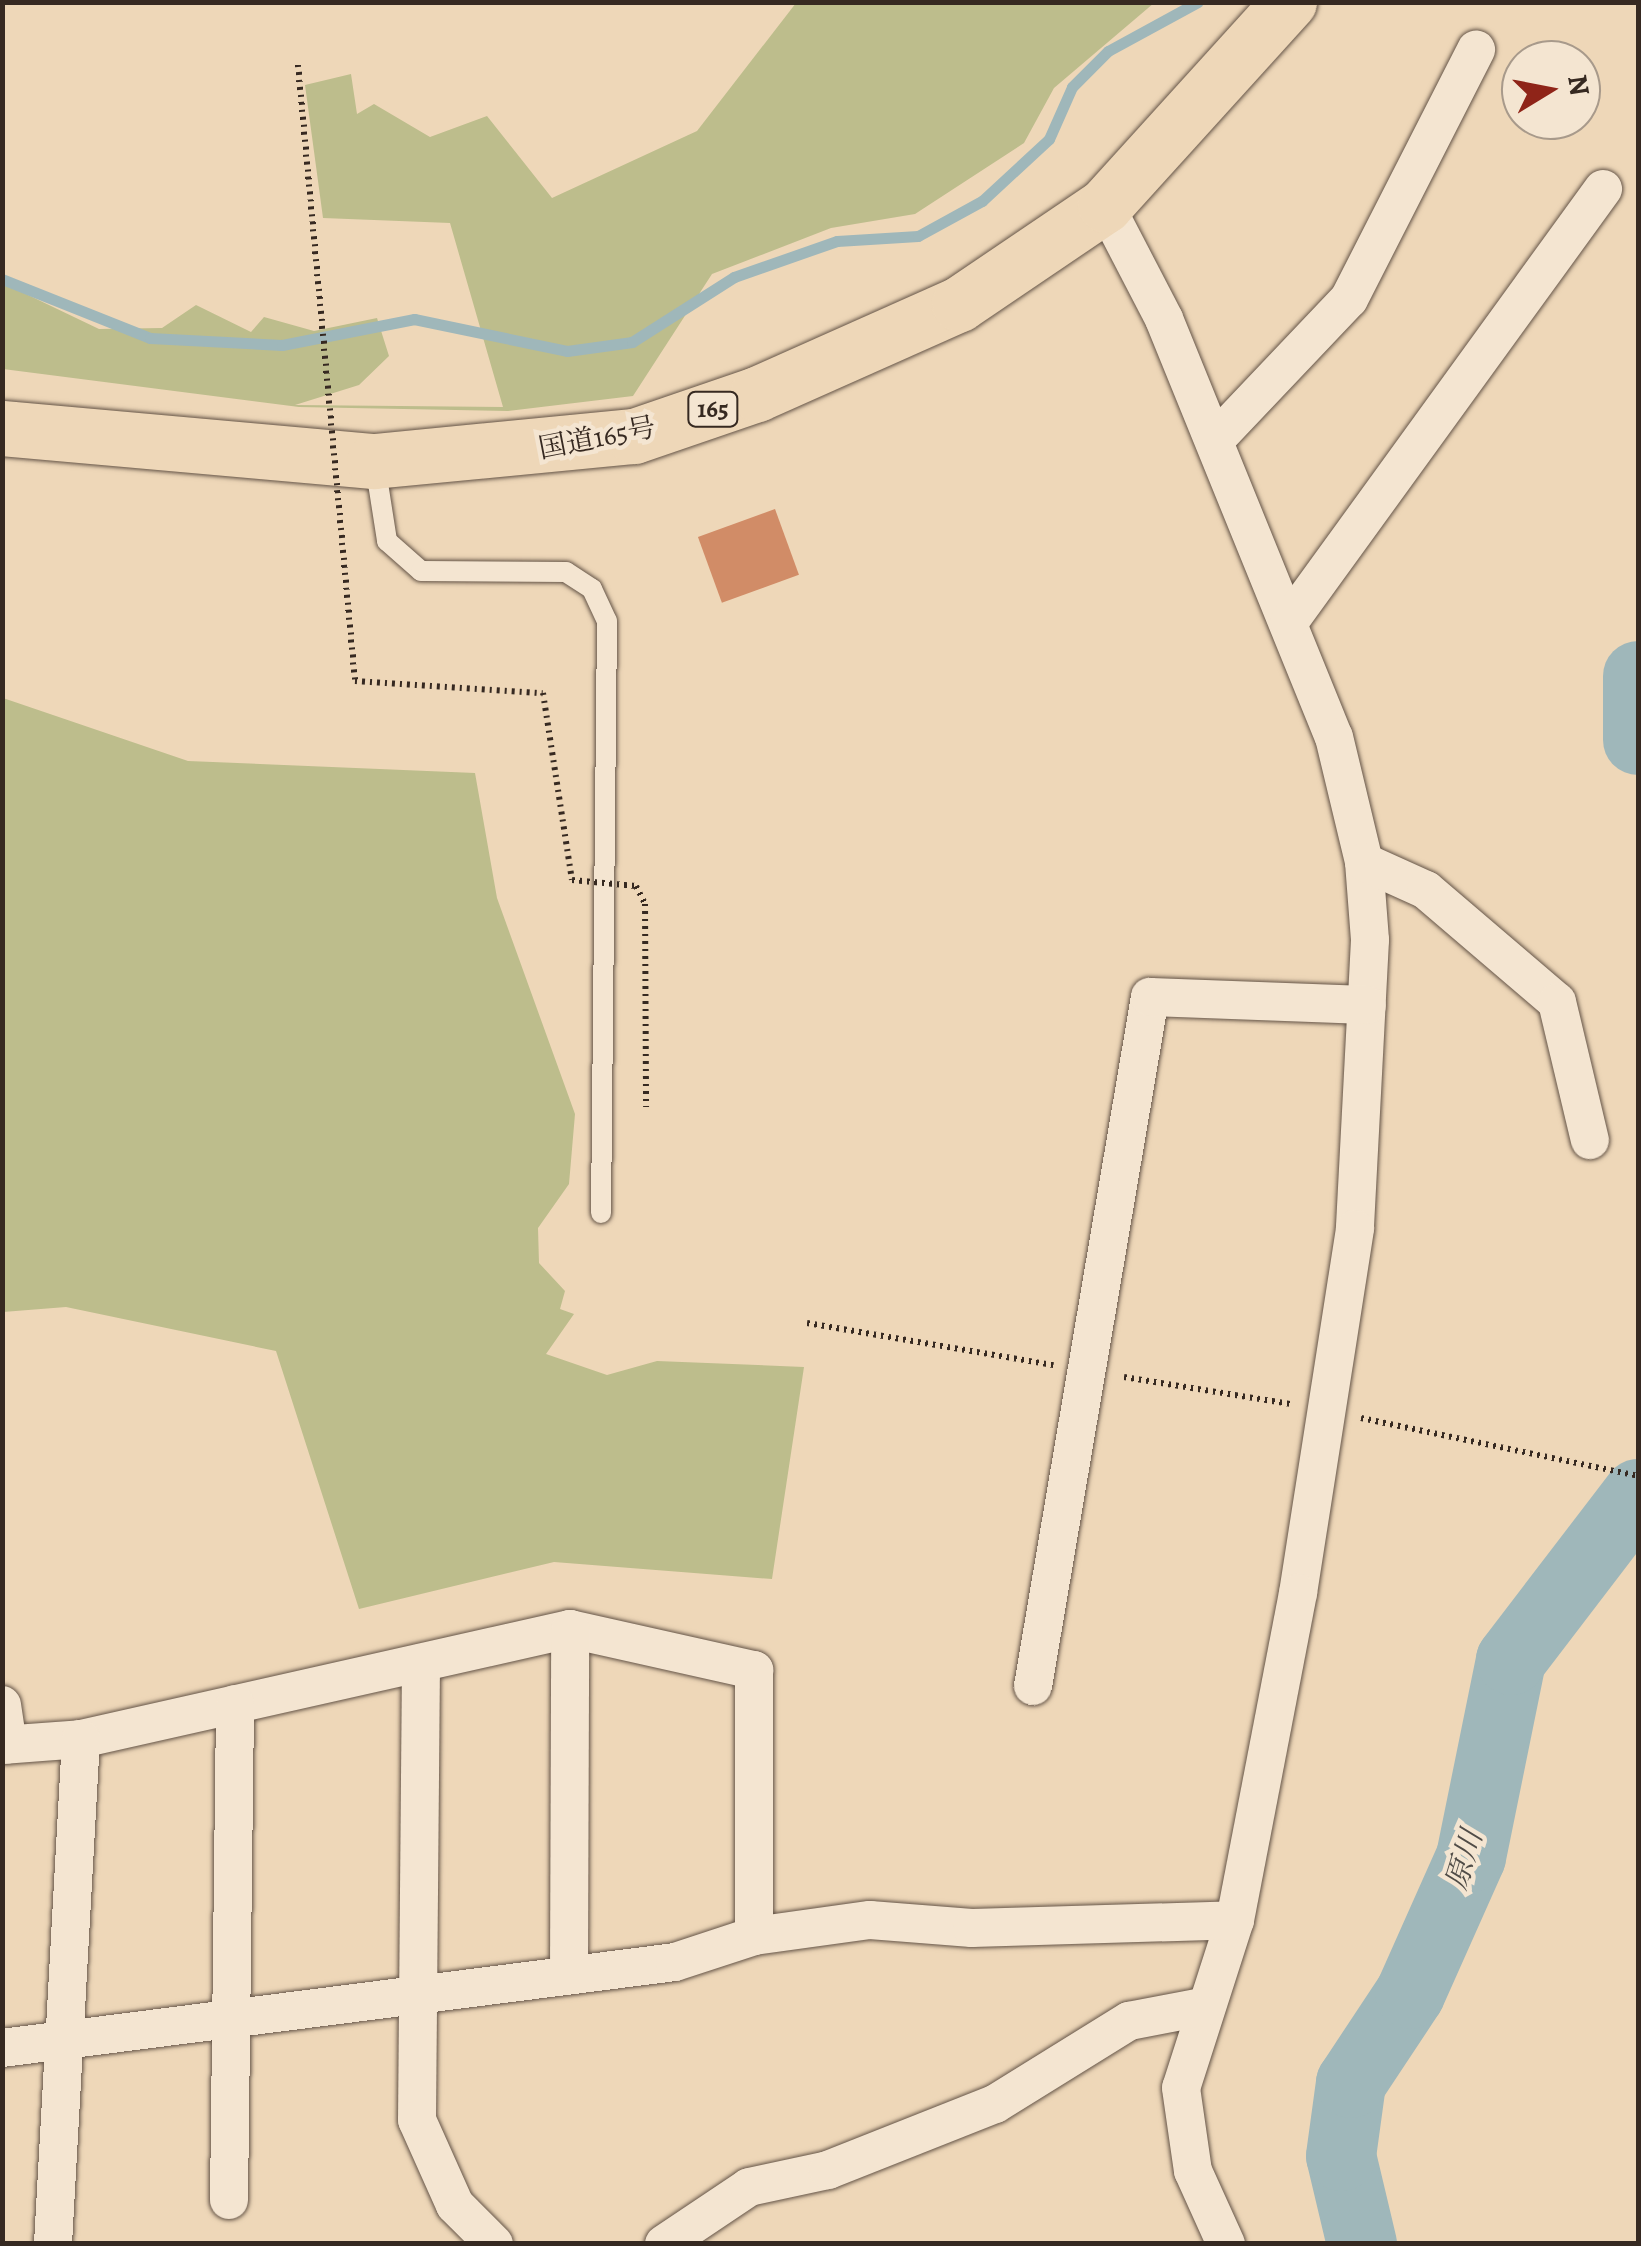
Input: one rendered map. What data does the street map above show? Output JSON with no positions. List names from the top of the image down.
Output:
{
  "streets": {
    "highway": ["165", "国道165号"]
  },
  "water": ["原川"],
  "north": "right"
}
